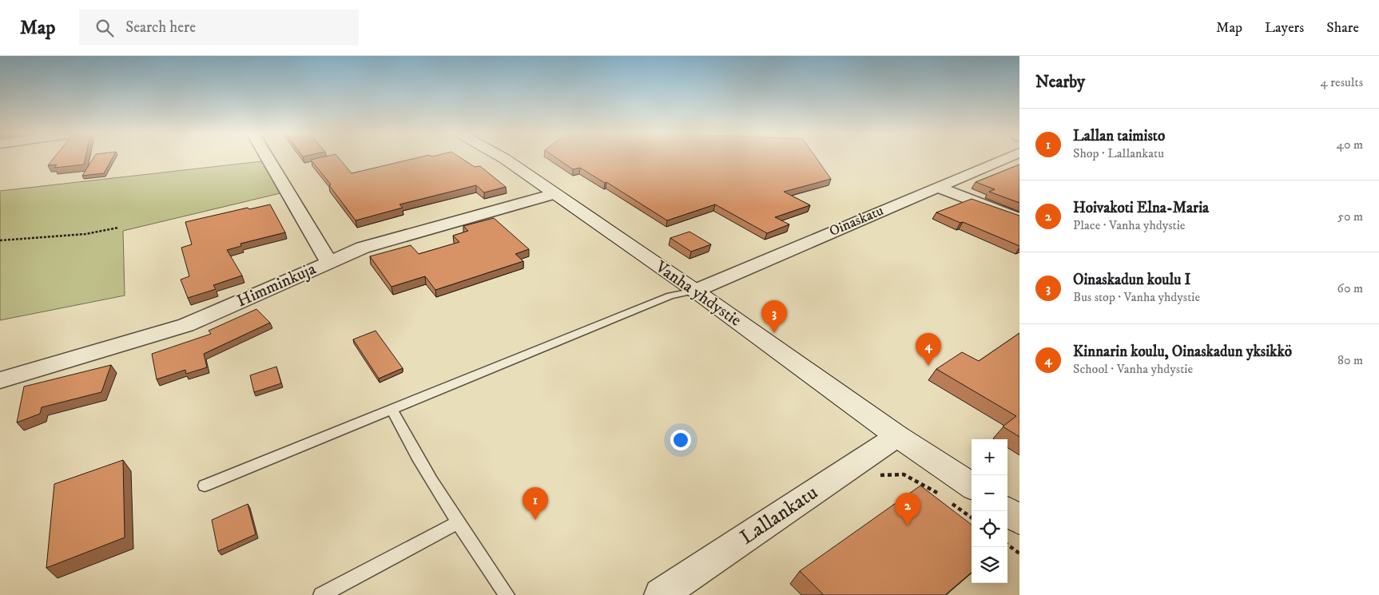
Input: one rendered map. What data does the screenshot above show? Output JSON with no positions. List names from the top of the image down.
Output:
{
  "streets": {
    "street": [
      "Oinaskatu",
      "Himminkuja",
      "Vanha yhdystie",
      "Lallankatu"
    ]
  },
  "crossings": [
    ["Oinaskatu", "Vanha yhdystie"],
    ["Himminkuja", "Vanha yhdystie"],
    ["Vanha yhdystie", "Lallankatu"]
  ],
  "page": {
    "header": "Map",
    "search": "Search here",
    "nav": ["Map", "Layers", "Share"],
    "heading": ["Nearby", "4 results"],
    "list": [
      {
        "mark": "1",
        "name": "Lallan taimisto",
        "note": "Shop · Lallankatu",
        "value": "40 m"
      },
      {
        "mark": "2",
        "name": "Hoivakoti Elna-Maria",
        "note": "Place · Vanha yhdystie",
        "value": "50 m"
      },
      {
        "mark": "3",
        "name": "Oinaskadun koulu I",
        "note": "Bus stop · Vanha yhdystie",
        "value": "60 m"
      },
      {
        "mark": "4",
        "name": "Kinnarin koulu, Oinaskadun yksikkö",
        "note": "School · Vanha yhdystie",
        "value": "80 m"
      }
    ],
    "pins": [
      "3",
      "4",
      "1",
      "2"
    ],
    "map_buttons": ["+", "−"]
  }
}
